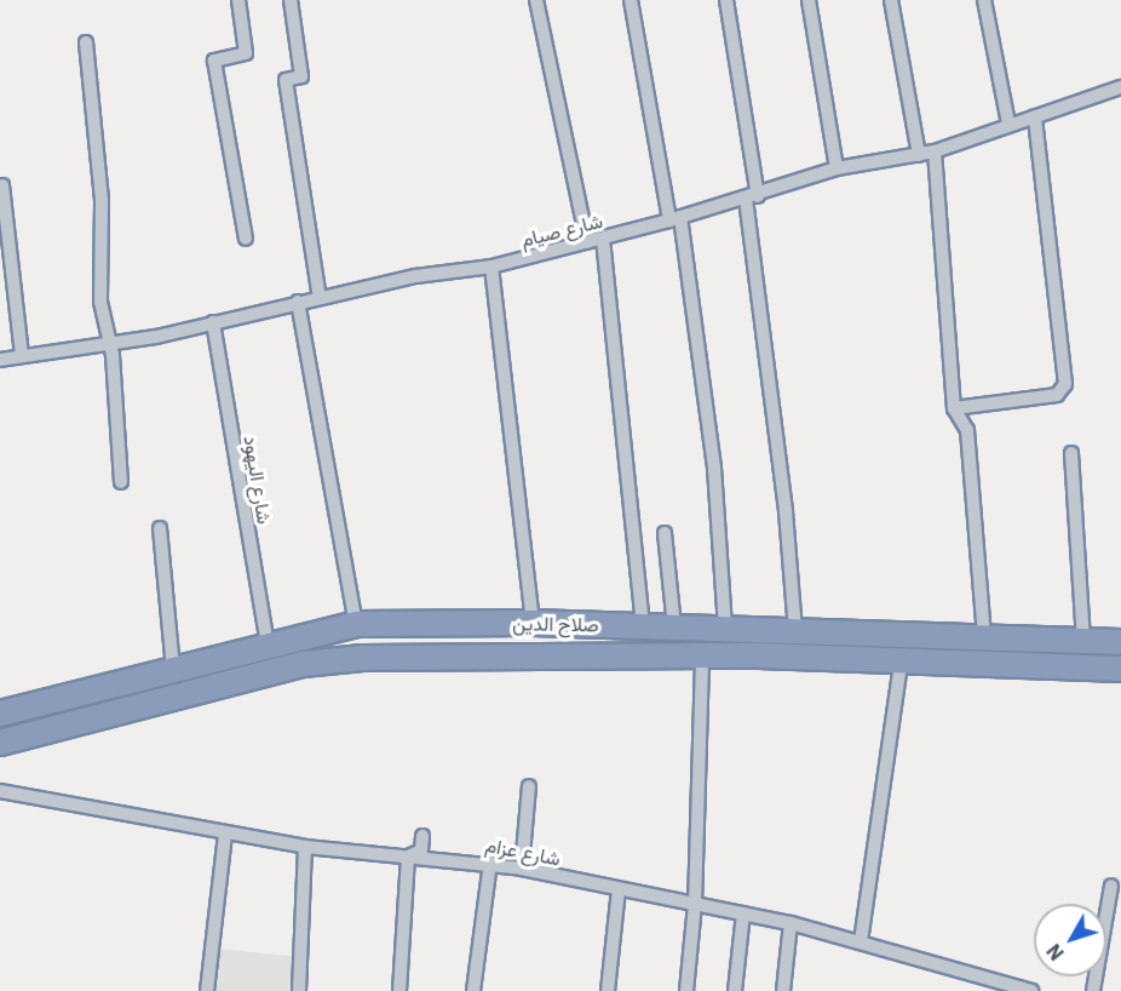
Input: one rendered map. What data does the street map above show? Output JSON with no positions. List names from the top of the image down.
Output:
{
  "streets": {
    "highway": ["صلاح الدين"],
    "street": ["شارع صيام", "شارع اليهود", "شارع عزام"]
  },
  "crossings": [
    ["شارع صيام", "شارع اليهود"],
    ["شارع اليهود", "صلاح الدين"]
  ],
  "north": "bottom left"
}
